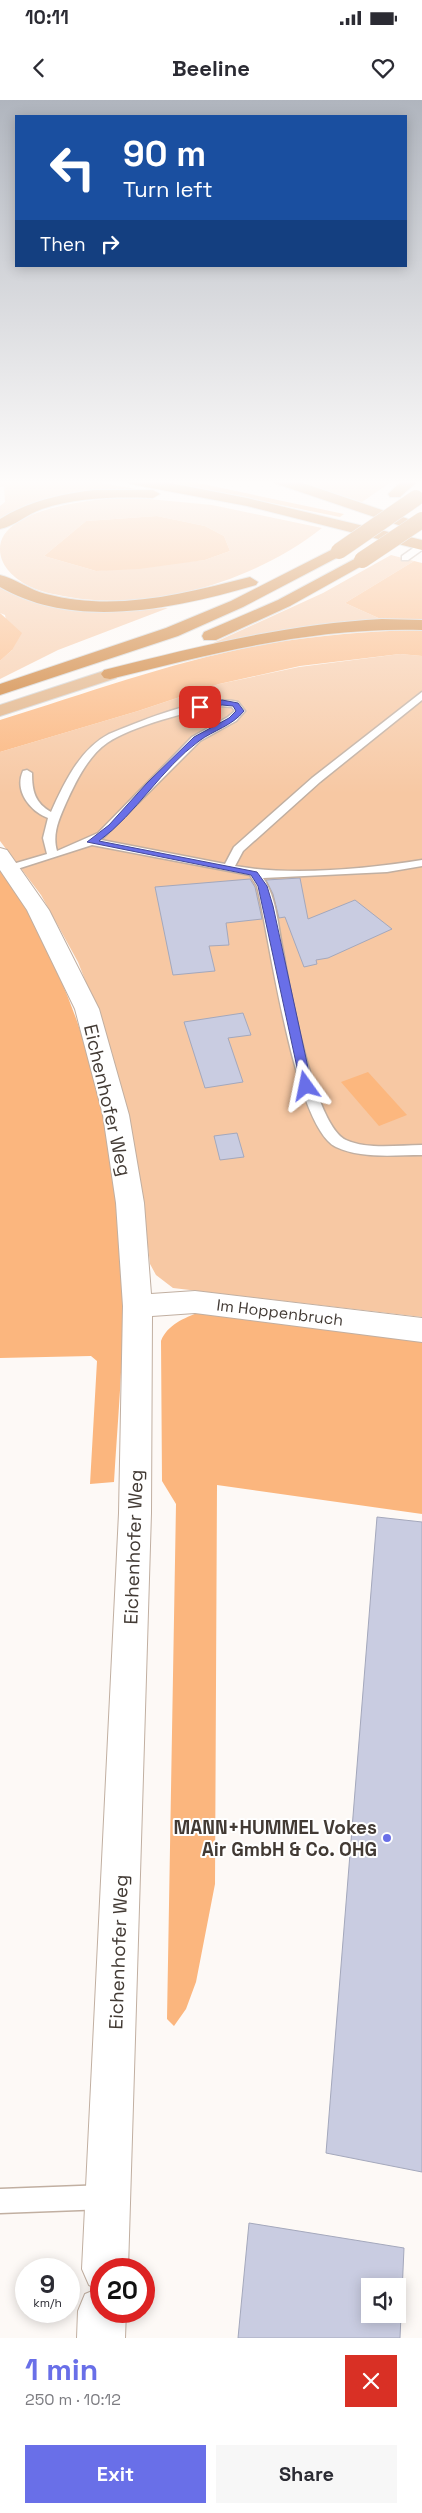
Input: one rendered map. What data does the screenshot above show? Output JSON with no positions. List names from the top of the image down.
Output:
{
  "streets": {
    "street": ["Eichenhofer Weg", "Im Hoppenbruch"]
  },
  "crossings": [
    ["Eichenhofer Weg", "Im Hoppenbruch"]
  ],
  "places": ["MANN+HUMMEL Vokes Air GmbH & Co. OHG"],
  "page": {
    "status": "10:11",
    "header": "Beeline",
    "turn": ["90 m", "Turn left"],
    "then": "Then",
    "speed": "9 km/h",
    "limit": "20",
    "heading": ["1 min", "250 m · 10:12"],
    "buttons": ["Exit", "Share"]
  }
}
